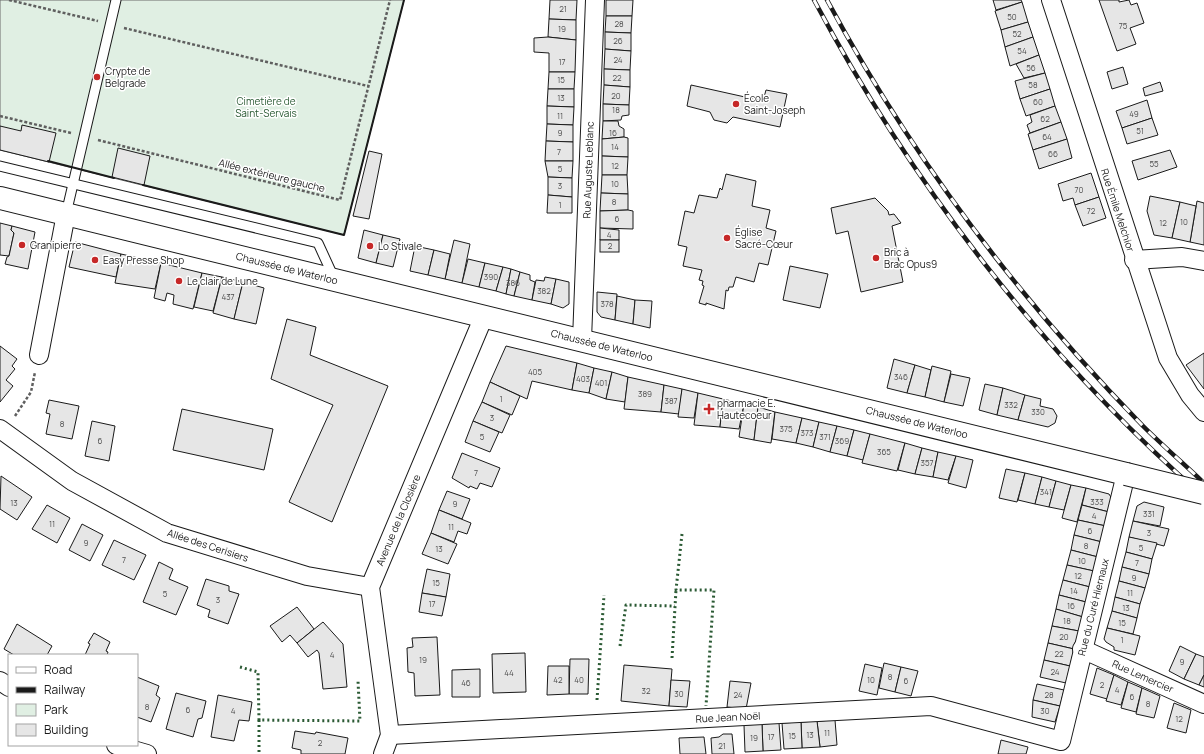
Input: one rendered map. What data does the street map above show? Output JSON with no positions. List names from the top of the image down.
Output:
{
  "streets": {
    "main road": ["Chaussée de Waterloo"],
    "street": [
      "Rue Auguste Leblanc",
      "Rue Émile Melchior",
      "Avenue de la Closière",
      "Allée des Cerisiers",
      "Rue du Curé Hiernaux",
      "Rue Lemercier",
      "Rue Jean Noël"
    ],
    "path": ["Allée extérieure gauche"]
  },
  "crossings": [
    ["Rue Auguste Leblanc", "Chaussée de Waterloo"],
    ["Chaussée de Waterloo", "Avenue de la Closière"],
    ["Chaussée de Waterloo", "Rue du Curé Hiernaux"],
    ["Avenue de la Closière", "Allée des Cerisiers"],
    ["Rue du Curé Hiernaux", "Rue Lemercier"],
    ["Rue du Curé Hiernaux", "Rue Jean Noël"]
  ],
  "parks": ["Cimetière de Saint-Servais"],
  "places": {
    "other": [
      "Crypte de Belgrade",
      "École Saint-Joseph",
      "Église Sacré-Cœur",
      "Granipierre",
      "Lo Stivale",
      "Bric à Brac Opus9",
      "Easy Presse Shop",
      "Le clair de Lune"
    ],
    "health": ["pharmacie E. Hautecoeur"]
  },
  "house_numbers": [
    "21",
    "50",
    "28",
    "75",
    "19",
    "52",
    "26",
    "54",
    "24",
    "17",
    "56",
    "22",
    "15",
    "58",
    "20",
    "13",
    "60",
    "18",
    "49",
    "11",
    "62",
    "51",
    "9",
    "16",
    "64",
    "14",
    "7",
    "66",
    "55",
    "12",
    "5",
    "10",
    "3",
    "70",
    "8",
    "1",
    "72",
    "6",
    "10",
    "12",
    "4",
    "2",
    "390",
    "386",
    "382",
    "437",
    "378",
    "405",
    "346",
    "403",
    "401",
    "389",
    "1",
    "387",
    "332",
    "330",
    "3",
    "8",
    "375",
    "373",
    "5",
    "371",
    "6",
    "369",
    "365",
    "357",
    "7",
    "341",
    "333",
    "13",
    "9",
    "331",
    "4",
    "11",
    "11",
    "6",
    "3",
    "9",
    "8",
    "5",
    "13",
    "7",
    "10",
    "7",
    "12",
    "9",
    "15",
    "14",
    "11",
    "5",
    "3",
    "17",
    "16",
    "13",
    "18",
    "15",
    "20",
    "1",
    "22",
    "4",
    "19",
    "9",
    "24",
    "44",
    "8",
    "42",
    "40",
    "10",
    "6",
    "46",
    "2",
    "4",
    "32",
    "30",
    "24",
    "28",
    "6",
    "8",
    "8",
    "6",
    "4",
    "30",
    "12",
    "11",
    "13",
    "15",
    "17",
    "19",
    "2",
    "21"
  ],
  "legend": [
    "Road",
    "Railway",
    "Park",
    "Building"
  ]
}
